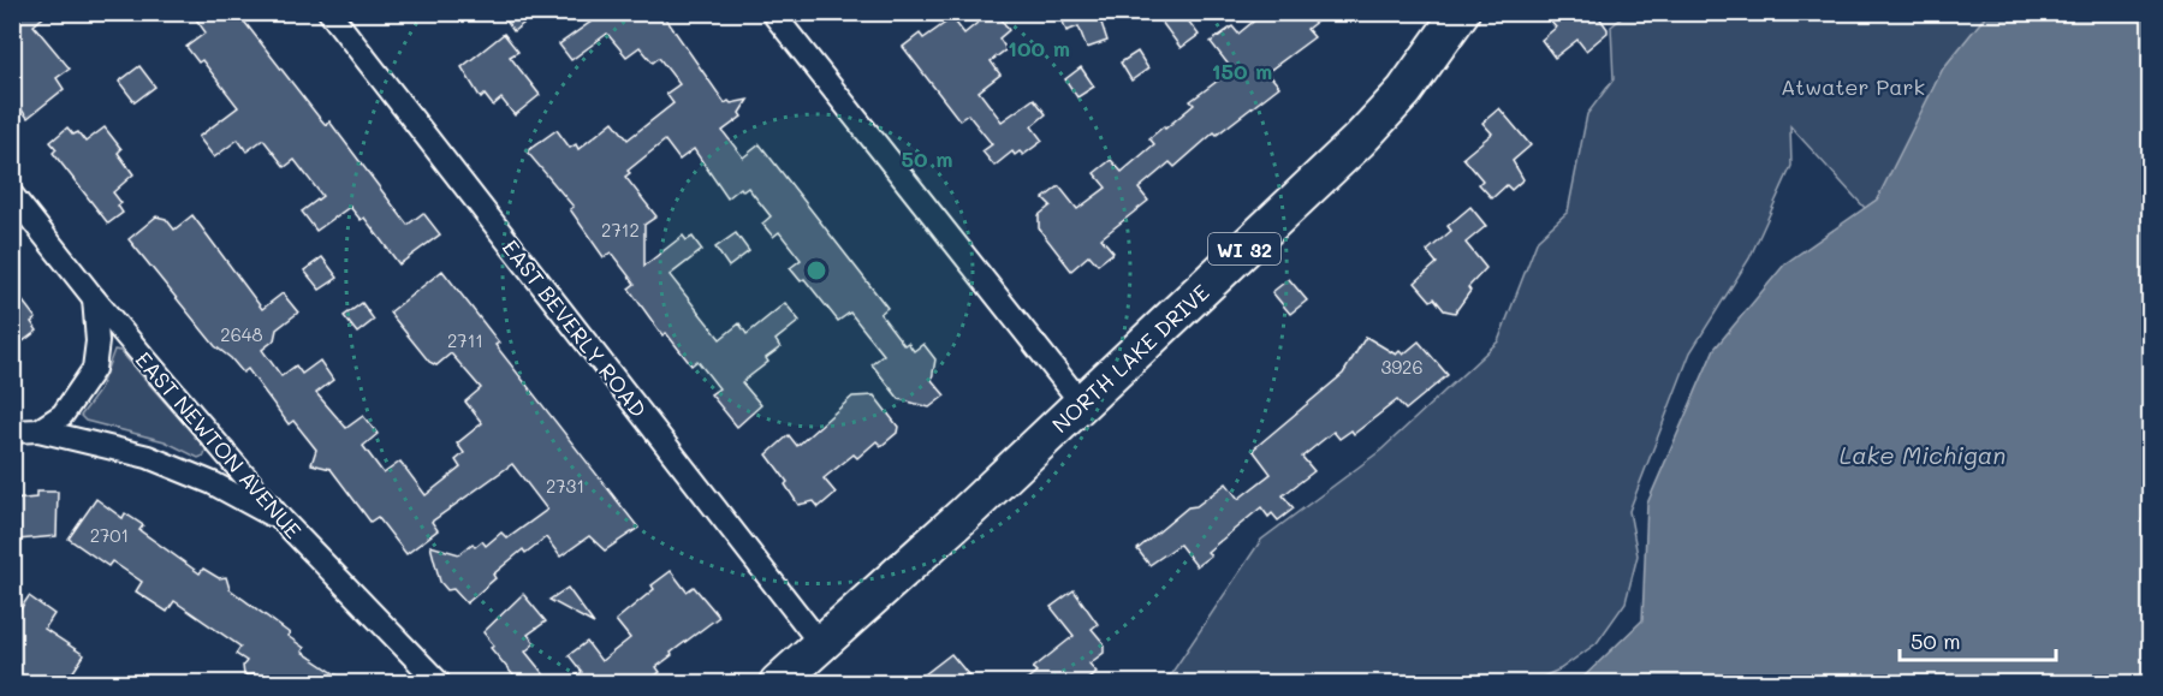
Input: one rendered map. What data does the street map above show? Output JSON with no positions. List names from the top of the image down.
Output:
{
  "streets": {
    "main road": ["WI 32", "NORTH LAKE DRIVE"],
    "street": ["EAST BEVERLY ROAD", "EAST NEWTON AVENUE"]
  },
  "crossings": [
    ["EAST BEVERLY ROAD", "NORTH LAKE DRIVE"]
  ],
  "water": ["Lake Michigan"],
  "parks": ["Atwater Park"],
  "house_numbers": [
    "2712",
    "2648",
    "2711",
    "3926",
    "2731",
    "2701"
  ],
  "scale_bar": "50 m",
  "rings": ["100 m", "150 m", "50 m"]
}
